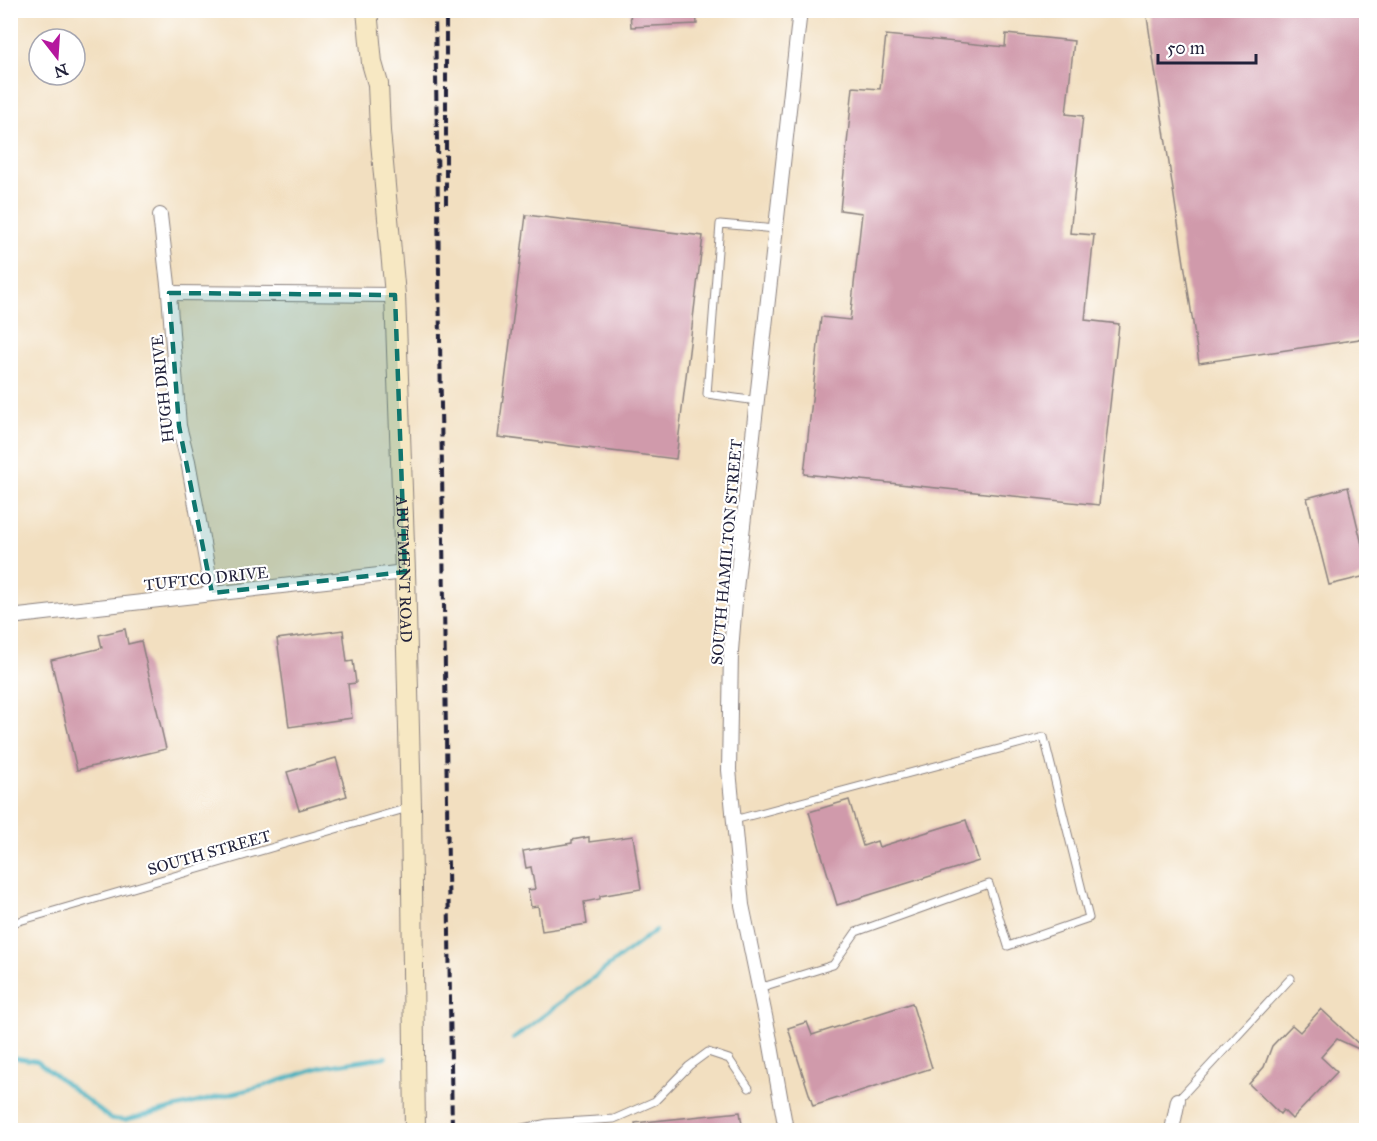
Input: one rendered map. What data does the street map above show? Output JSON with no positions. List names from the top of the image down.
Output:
{
  "streets": {
    "main road": ["ABUTMENT ROAD"],
    "street": ["HUGH DRIVE", "SOUTH HAMILTON STREET", "TUFTCO DRIVE"],
    "lane": ["SOUTH STREET"]
  },
  "crossings": [
    ["HUGH DRIVE", "TUFTCO DRIVE"],
    ["ABUTMENT ROAD", "TUFTCO DRIVE"],
    ["ABUTMENT ROAD", "SOUTH STREET"]
  ],
  "scale_bar": "50 m",
  "north": "bottom"
}
